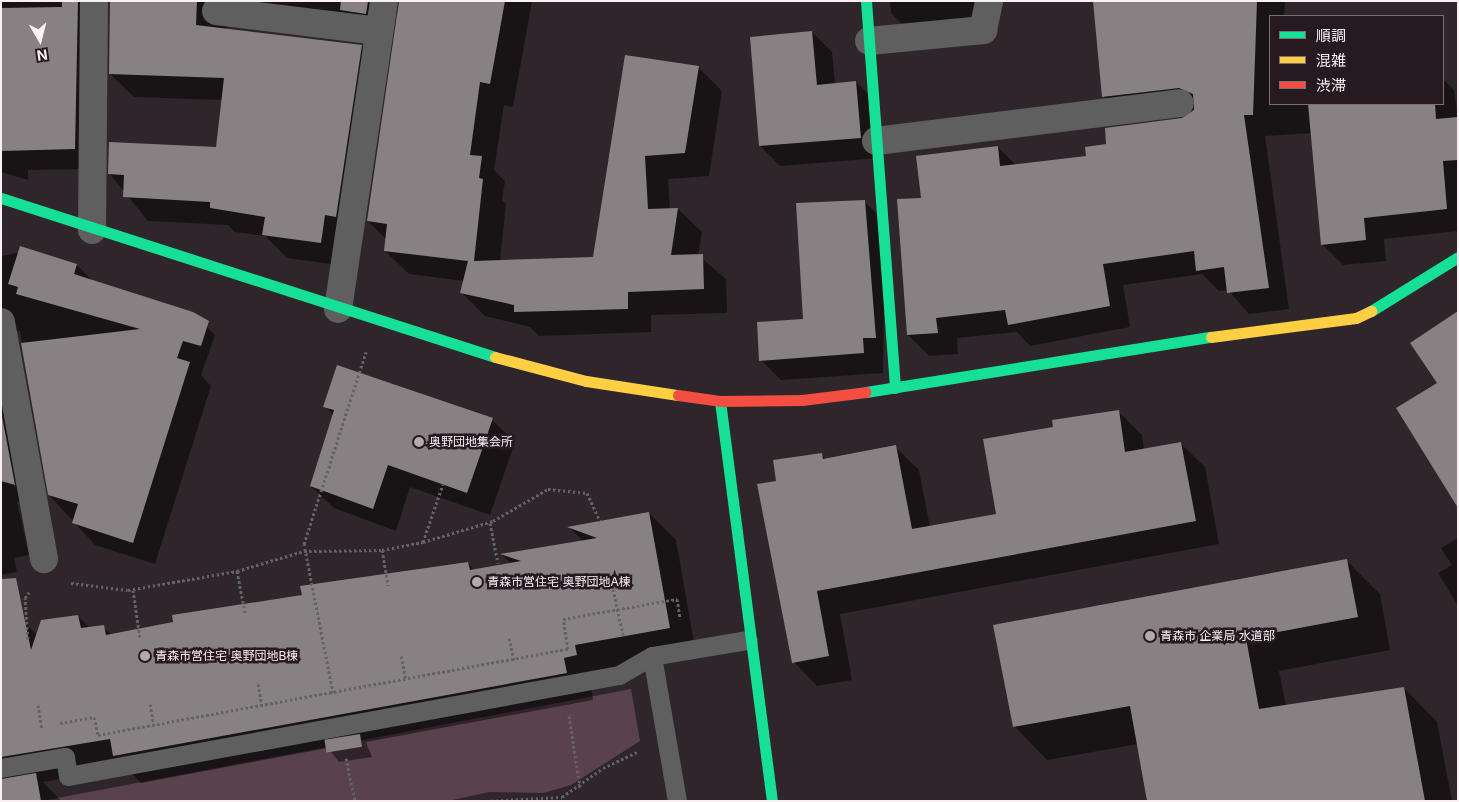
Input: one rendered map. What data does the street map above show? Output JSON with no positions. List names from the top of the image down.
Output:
{
  "places": [
    "奥野団地集会所",
    "青森市営住宅 奥野団地A棟",
    "青森市 企業局 水道部",
    "青森市営住宅 奥野団地B棟"
  ],
  "legend": ["順調", "混雑", "渋滞"],
  "north": "bottom"
}
